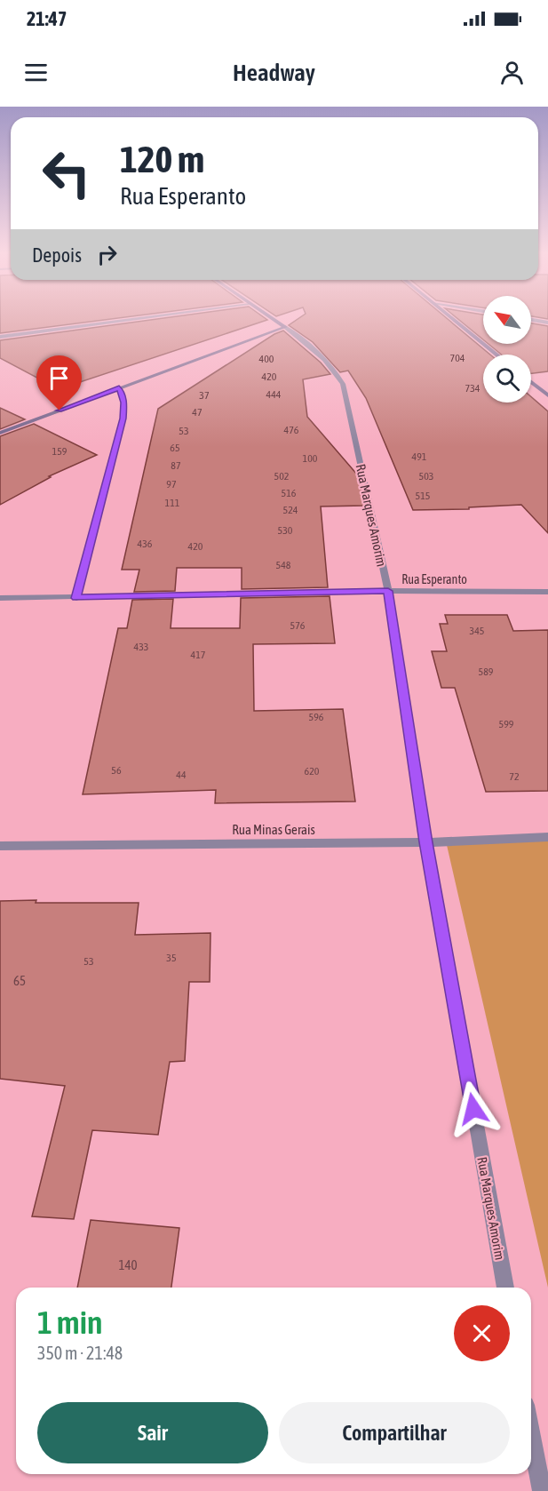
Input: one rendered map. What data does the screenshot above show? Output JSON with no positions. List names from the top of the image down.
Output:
{
  "streets": {
    "street": ["Rua Marques Amorim", "Rua Esperanto", "Rua Minas Gerais"]
  },
  "crossings": [
    ["Rua Marques Amorim", "Rua Esperanto"],
    ["Rua Marques Amorim", "Rua Minas Gerais"]
  ],
  "house_numbers": [
    "704",
    "400",
    "420",
    "734",
    "444",
    "37",
    "47",
    "476",
    "53",
    "65",
    "159",
    "491",
    "100",
    "87",
    "502",
    "503",
    "97",
    "516",
    "515",
    "111",
    "524",
    "530",
    "436",
    "420",
    "548",
    "576",
    "345",
    "433",
    "417",
    "589",
    "596",
    "599",
    "56",
    "620",
    "44",
    "72",
    "35",
    "53",
    "65",
    "140"
  ],
  "north": "top left",
  "page": {
    "status": "21:47",
    "header": "Headway",
    "turn": ["120 m", "Rua Esperanto"],
    "then": "Depois",
    "heading": ["1 min", "350 m · 21:48"],
    "buttons": ["Sair", "Compartilhar"]
  }
}
